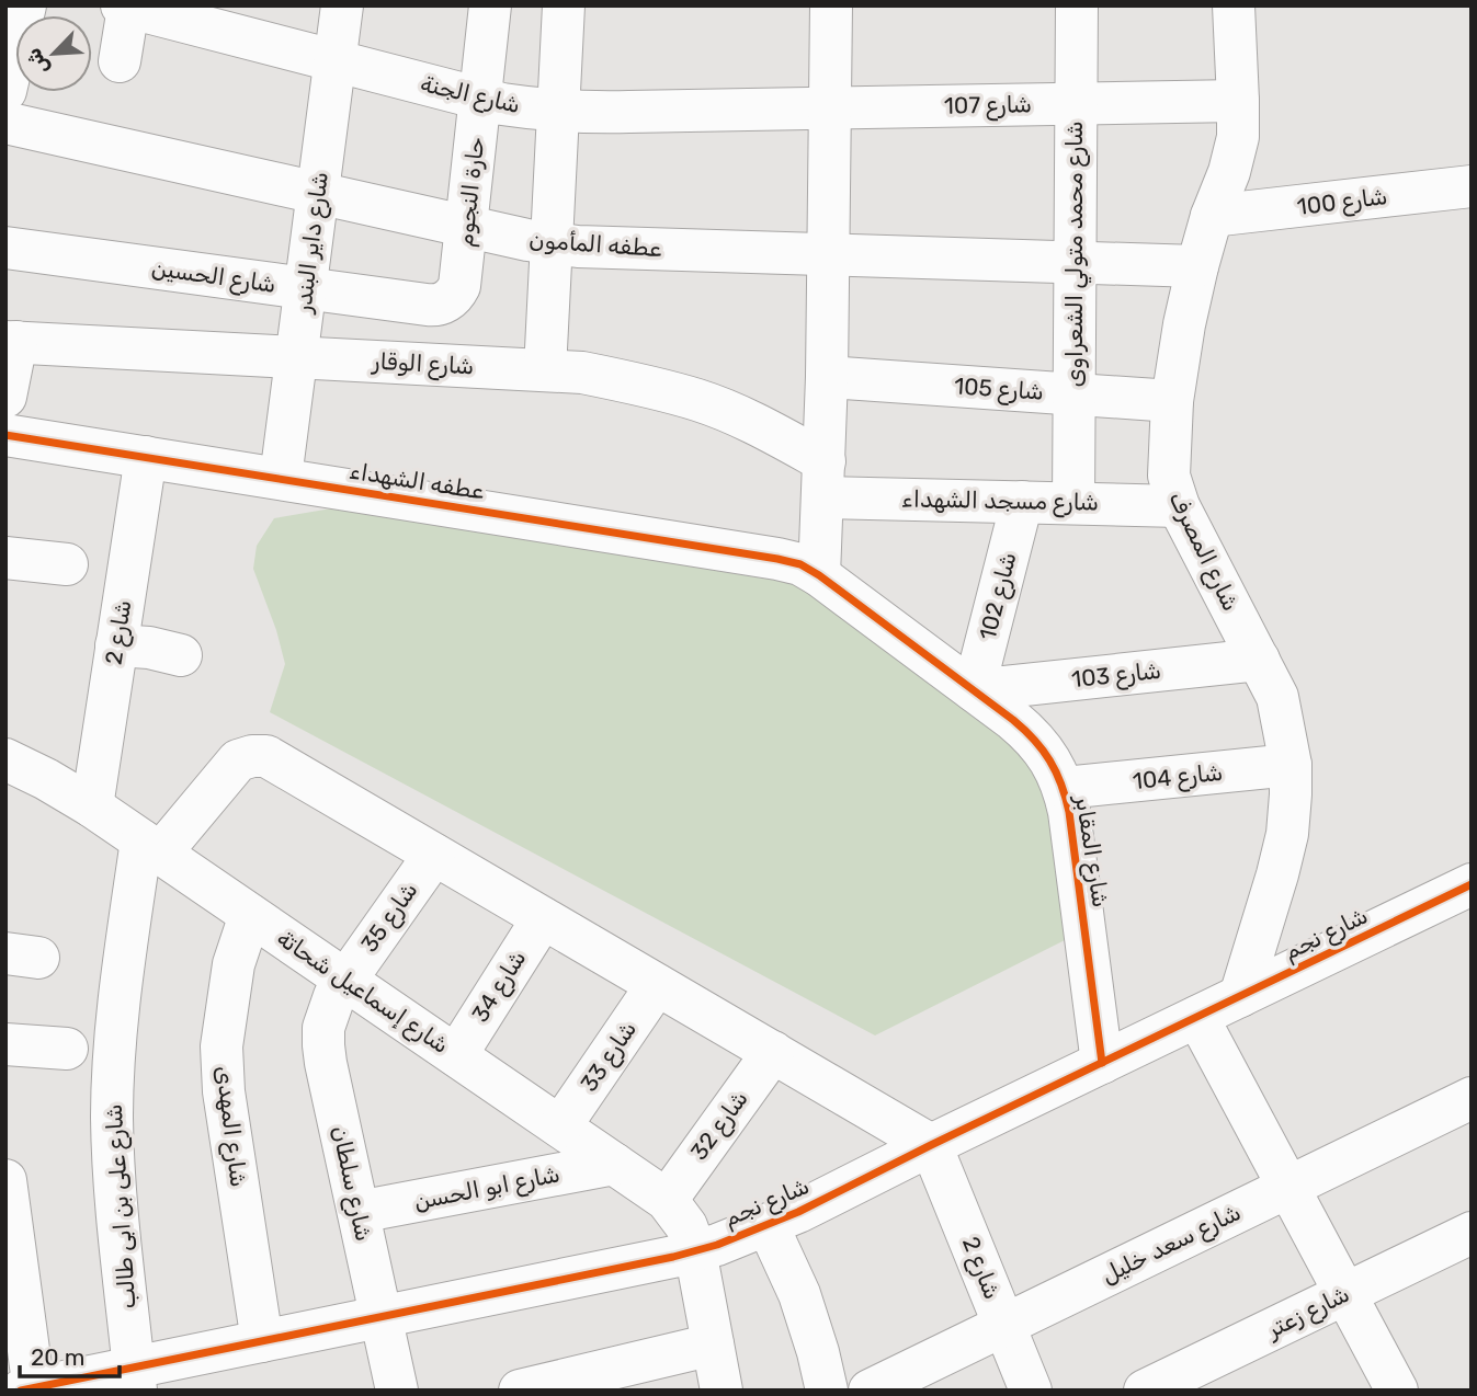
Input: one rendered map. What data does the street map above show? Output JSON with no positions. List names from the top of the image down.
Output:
{
  "streets": {
    "street": [
      "شارع الجنة",
      "شارع 107",
      "حارة النجوم",
      "شارع 100",
      "شارع داير البندر",
      "عطفه المأمون",
      "شارع محمد متولي الشعراوى",
      "شارع الحسين",
      "شارع الوقار",
      "شارع 105",
      "عطفه الشهداء",
      "شارع مسجد الشهداء",
      "شارع المصرف",
      "شارع 102",
      "شارع 2",
      "شارع 103",
      "شارع 104",
      "شارع المقابر",
      "شارع 35",
      "شارع نجم",
      "شارع 34",
      "شارع إسماعيل شحاتة",
      "شارع 33",
      "شارع 32",
      "شارع المهدى",
      "شارع سلطان",
      "شارع ابو الحسن",
      "شارع على بن ابى طالب",
      "شارع سعد خليل",
      "شارع زعتر"
    ]
  },
  "crossings": [
    ["شارع الجنة", "شارع 107"],
    ["شارع الجنة", "حارة النجوم"],
    ["شارع الجنة", "شارع داير البندر"],
    ["شارع 107", "شارع محمد متولي الشعراوى"],
    ["شارع 107", "شارع المصرف"],
    ["حارة النجوم", "عطفه المأمون"],
    ["حارة النجوم", "شارع الحسين"],
    ["شارع 100", "شارع المصرف"],
    ["شارع داير البندر", "عطفه المأمون"],
    ["شارع داير البندر", "شارع الحسين"],
    ["شارع داير البندر", "شارع الوقار"],
    ["شارع داير البندر", "عطفه الشهداء"],
    ["عطفه المأمون", "شارع محمد متولي الشعراوى"],
    ["عطفه المأمون", "شارع المصرف"],
    ["شارع محمد متولي الشعراوى", "شارع 105"],
    ["شارع محمد متولي الشعراوى", "شارع مسجد الشهداء"],
    ["شارع الوقار", "شارع مسجد الشهداء"],
    ["شارع 105", "شارع المصرف"],
    ["عطفه الشهداء", "شارع 2"],
    ["عطفه الشهداء", "شارع المقابر"],
    ["شارع مسجد الشهداء", "شارع المصرف"],
    ["شارع مسجد الشهداء", "شارع 102"],
    ["شارع المصرف", "شارع 103"],
    ["شارع المصرف", "شارع 104"],
    ["شارع المصرف", "شارع نجم"],
    ["شارع 102", "شارع 103"],
    ["شارع 102", "شارع المقابر"],
    ["شارع 2", "شارع نجم"],
    ["شارع 2", "شارع إسماعيل شحاتة"],
    ["شارع 2", "شارع سعد خليل"],
    ["شارع 103", "شارع المقابر"],
    ["شارع 104", "شارع المقابر"],
    ["شارع المقابر", "شارع نجم"],
    ["شارع 35", "شارع إسماعيل شحاتة"],
    ["شارع 35", "شارع سلطان"],
    ["شارع نجم", "شارع إسماعيل شحاتة"],
    ["شارع نجم", "شارع المهدى"],
    ["شارع نجم", "شارع سلطان"],
    ["شارع نجم", "شارع على بن ابى طالب"],
    ["شارع 34", "شارع إسماعيل شحاتة"],
    ["شارع إسماعيل شحاتة", "شارع 33"],
    ["شارع إسماعيل شحاتة", "شارع 32"],
    ["شارع إسماعيل شحاتة", "شارع المهدى"],
    ["شارع إسماعيل شحاتة", "شارع سلطان"],
    ["شارع إسماعيل شحاتة", "شارع ابو الحسن"],
    ["شارع إسماعيل شحاتة", "شارع على بن ابى طالب"],
    ["شارع سلطان", "شارع ابو الحسن"]
  ],
  "scale_bar": "20 m",
  "north": "bottom left"
}
